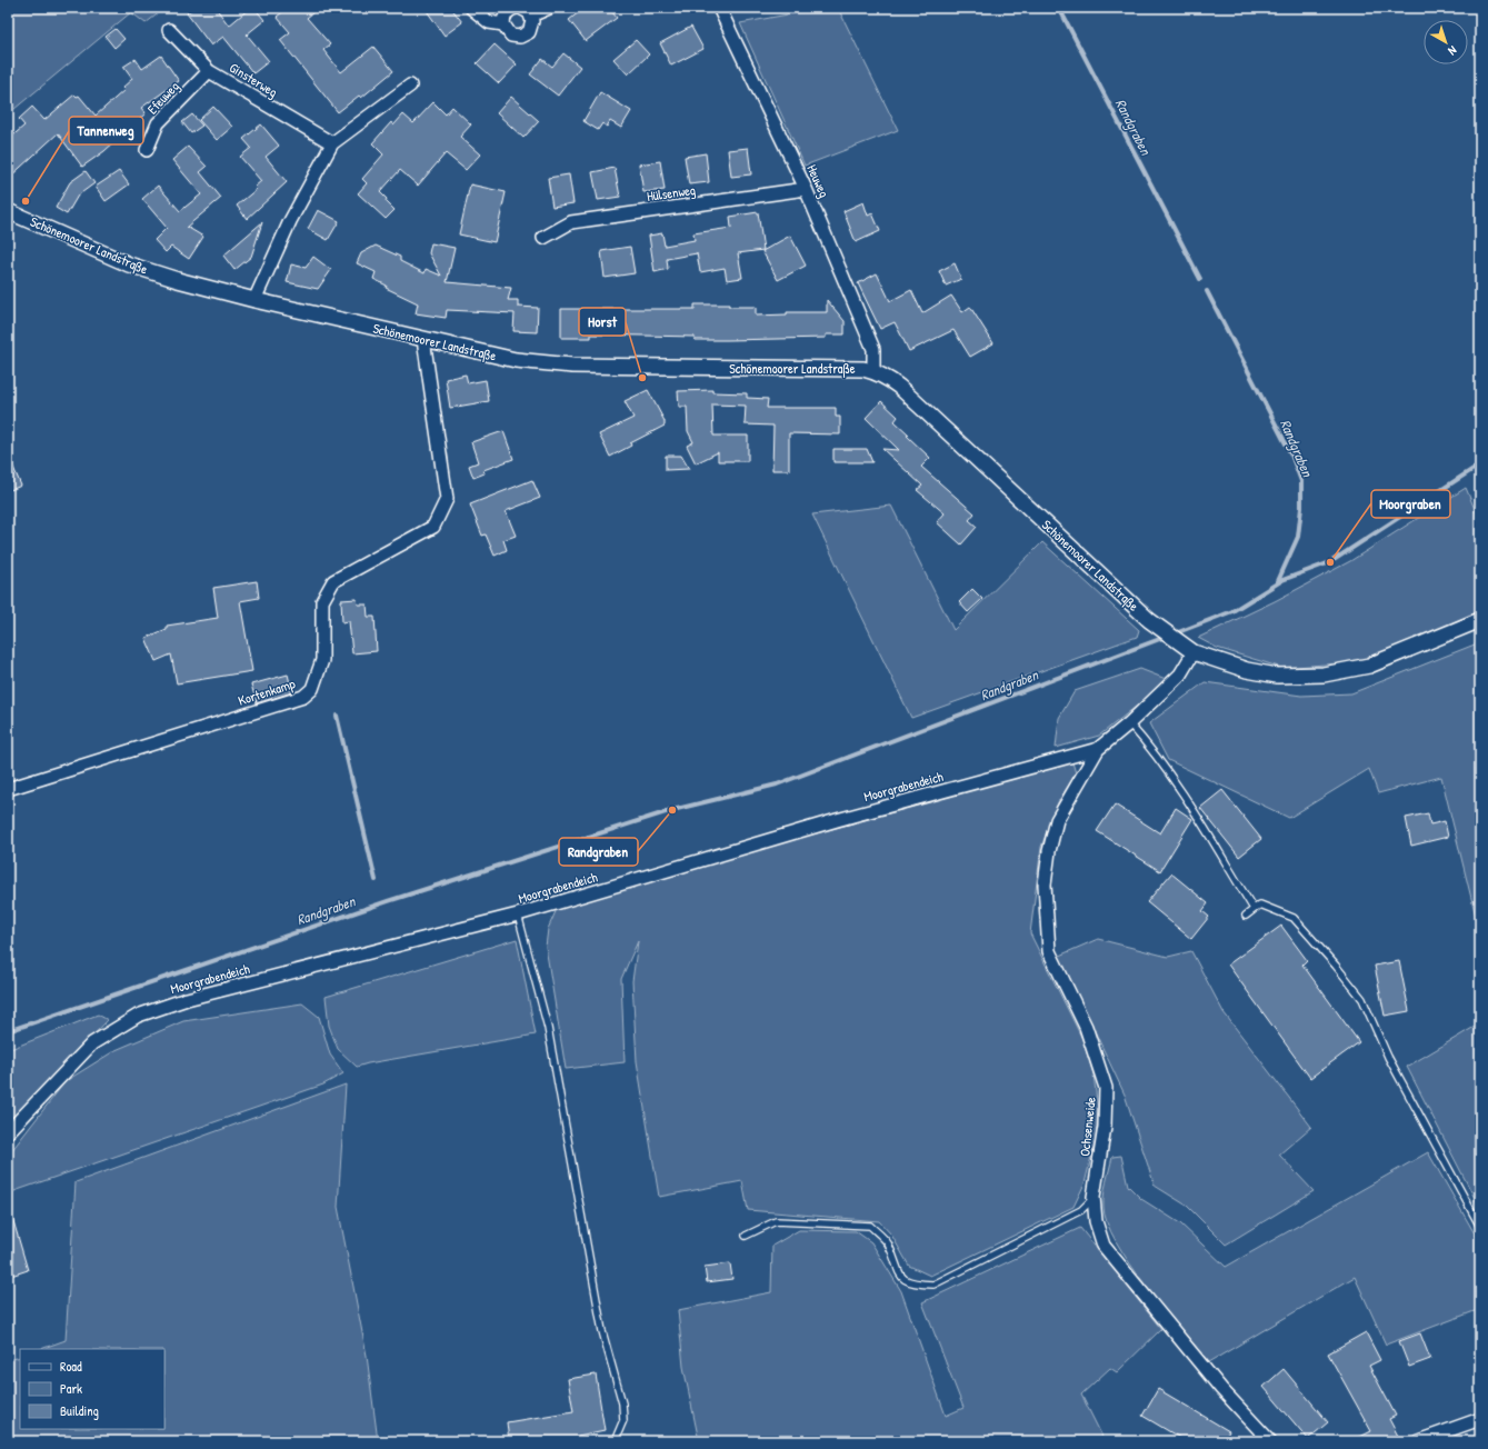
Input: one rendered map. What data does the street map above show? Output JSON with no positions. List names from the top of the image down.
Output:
{
  "streets": {
    "street": [
      "Ginsterweg",
      "Efeuweg",
      "Heuweg",
      "Hülsenweg",
      "Schönemoorer Landstraße",
      "Kortenkamp",
      "Moorgrabendeich",
      "Ochsenweide"
    ]
  },
  "crossings": [
    ["Ginsterweg", "Efeuweg"],
    ["Heuweg", "Hülsenweg"],
    ["Heuweg", "Schönemoorer Landstraße"],
    ["Schönemoorer Landstraße", "Kortenkamp"],
    ["Schönemoorer Landstraße", "Moorgrabendeich"],
    ["Moorgrabendeich", "Ochsenweide"]
  ],
  "water": ["Randgraben"],
  "places": [
    "Tannenweg",
    "Horst",
    "Moorgraben",
    "Randgraben"
  ],
  "legend": ["Road", "Park", "Building"],
  "north": "bottom right"
}
